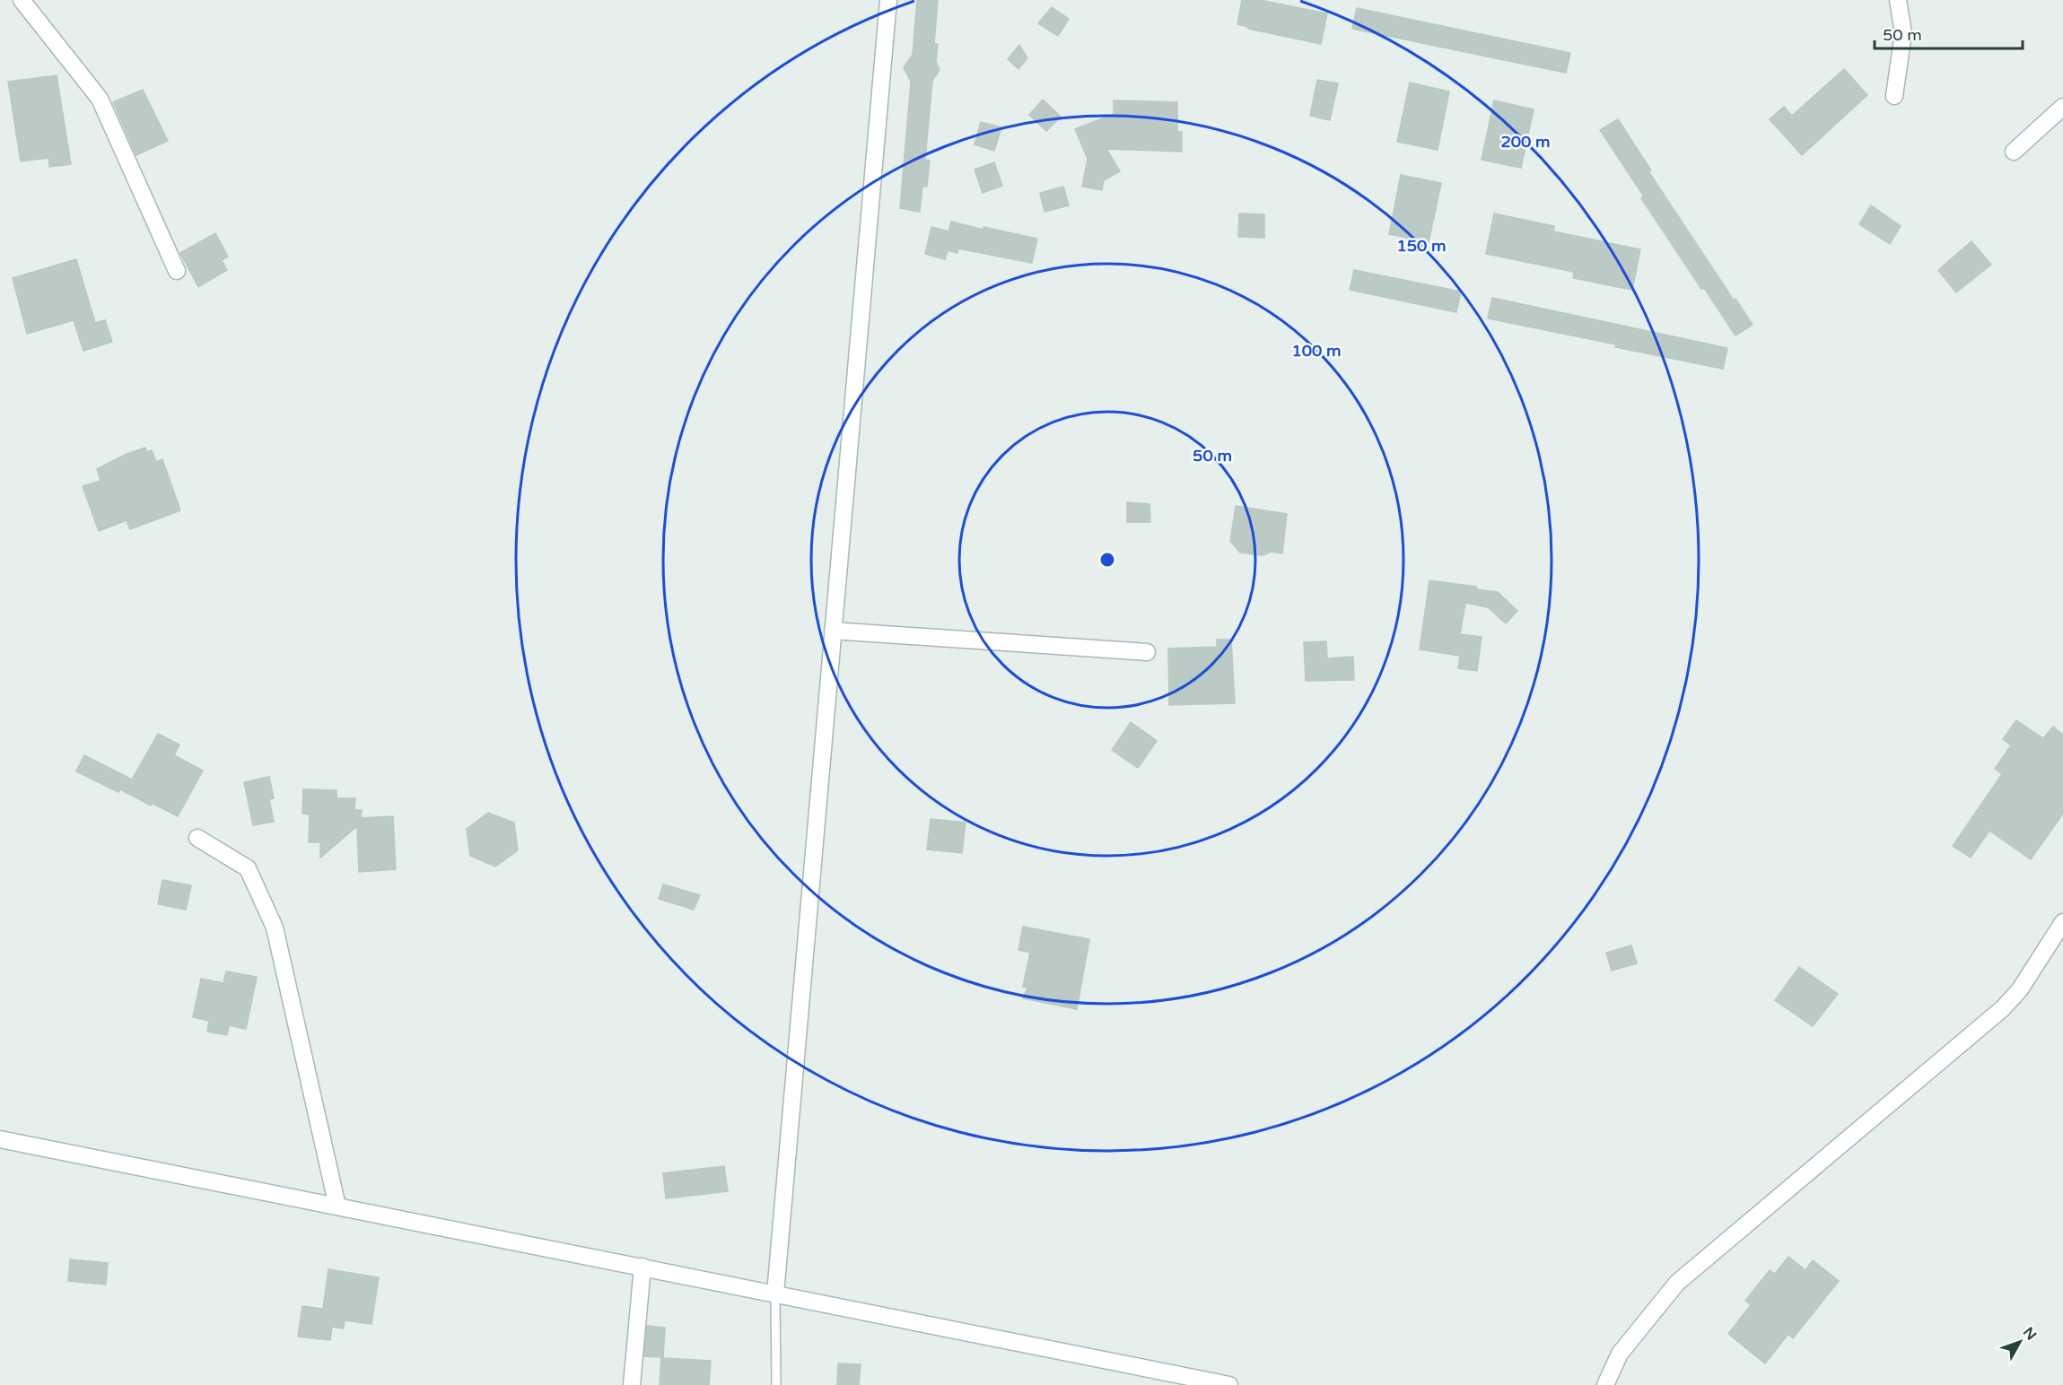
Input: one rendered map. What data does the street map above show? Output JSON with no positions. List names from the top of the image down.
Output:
{
  "scale_bar": "50 m",
  "north": "top right",
  "rings": [
    "200 m",
    "150 m",
    "100 m",
    "50 m"
  ]
}
